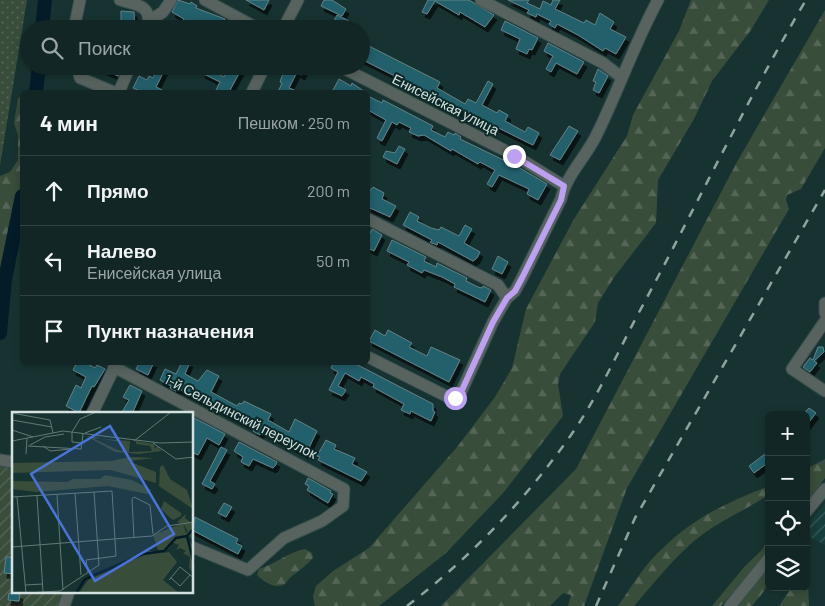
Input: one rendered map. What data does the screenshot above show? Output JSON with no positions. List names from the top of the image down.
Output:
{
  "streets": {
    "street": ["Енисейская улица", "1-й Сельдинский переулок"]
  },
  "page": {
    "search": "Поиск",
    "heading": ["4 мин", "Пешком · 250 m"],
    "list": [
      ["Прямо", "200 m"],
      ["Налево", "Енисейская улица", "50 m"],
      "Пункт назначения"
    ],
    "map_buttons": ["+", "−"]
  }
}
